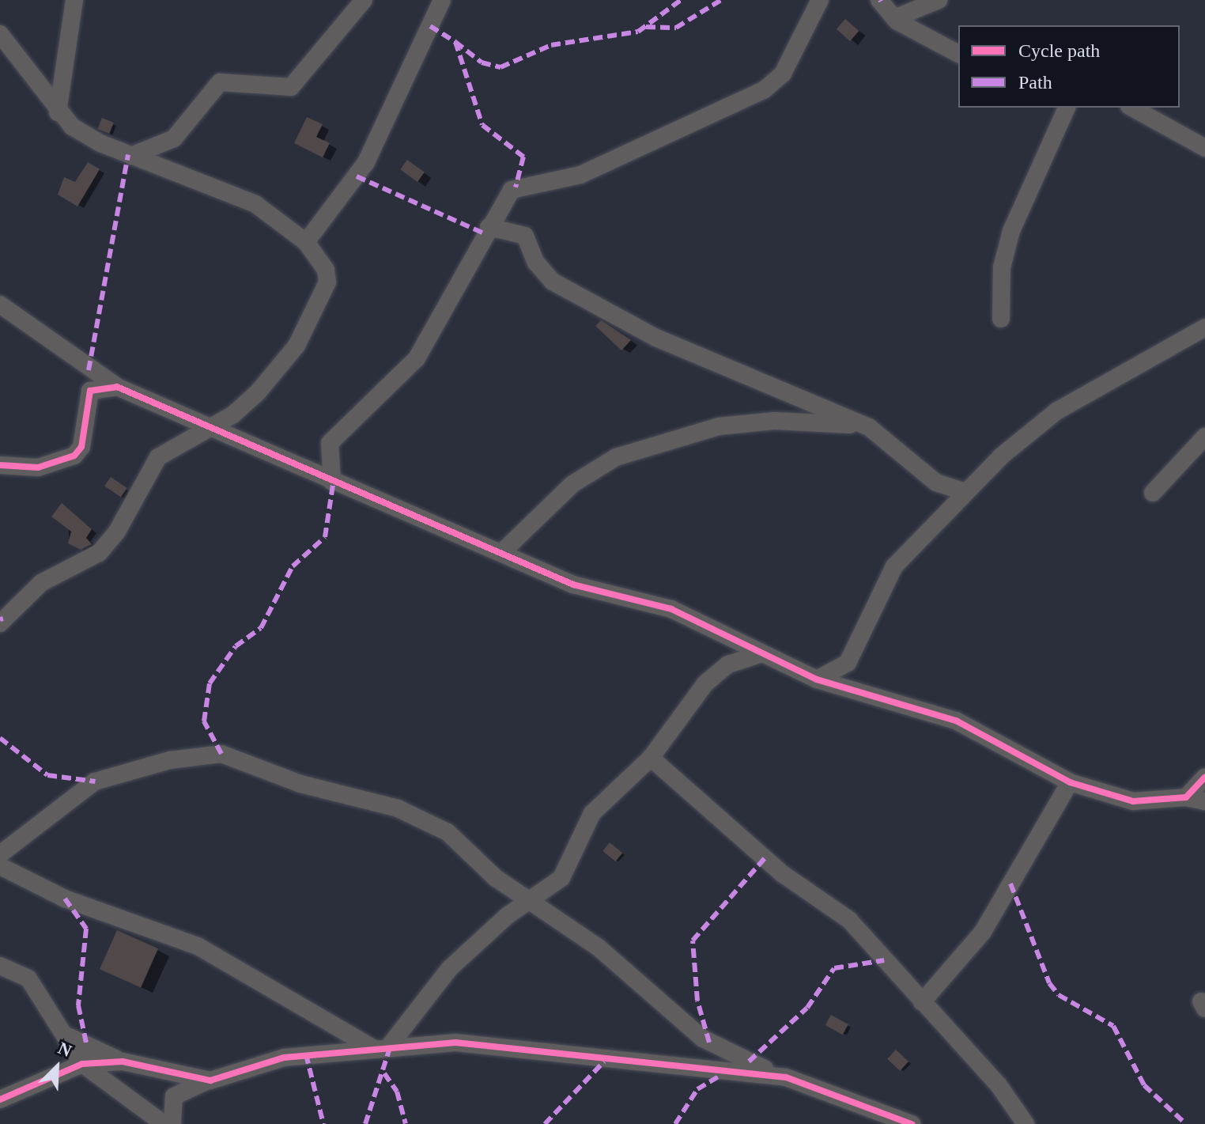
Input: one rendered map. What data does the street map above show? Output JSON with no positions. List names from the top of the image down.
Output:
{
  "legend": ["Cycle path", "Path"],
  "north": "top right"
}
